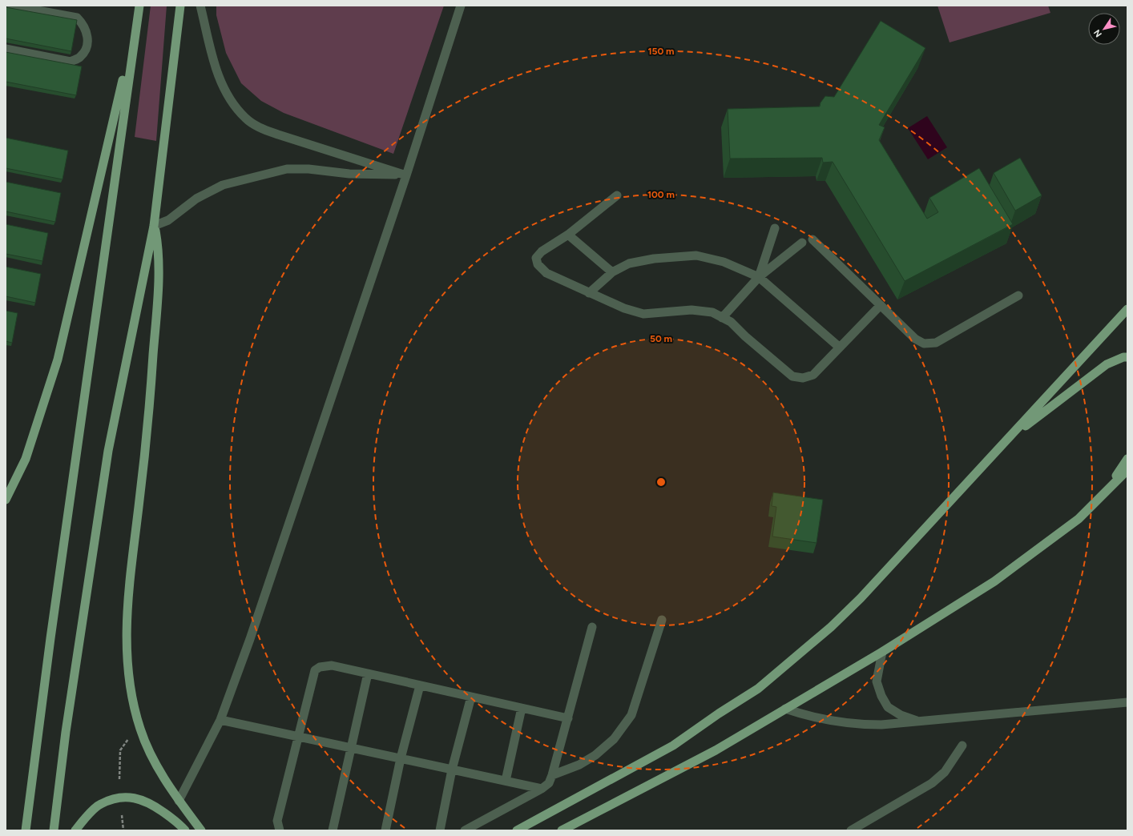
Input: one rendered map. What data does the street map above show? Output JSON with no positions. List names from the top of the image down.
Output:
{
  "north": "bottom left",
  "rings": ["150 m", "100 m", "50 m"]
}
